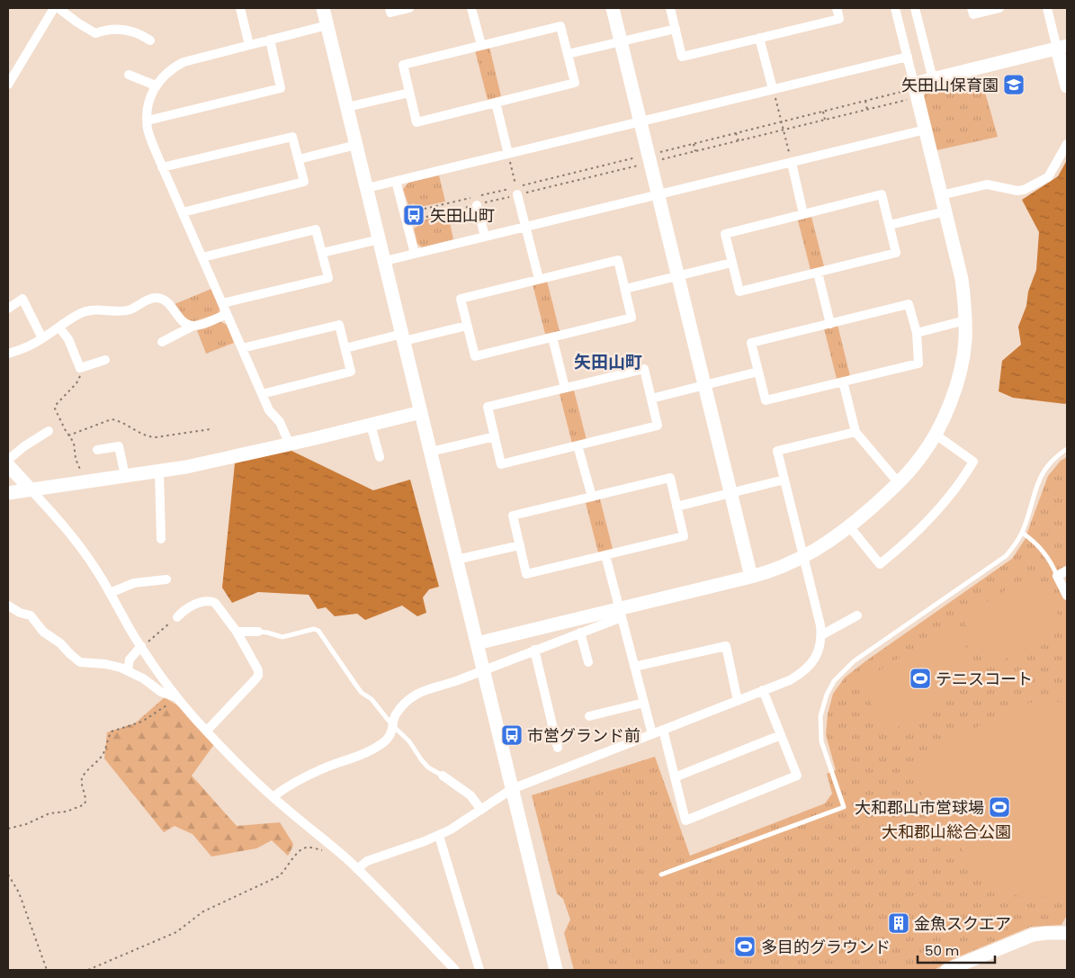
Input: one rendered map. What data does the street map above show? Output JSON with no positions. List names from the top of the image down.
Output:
{
  "districts": ["矢田山町"],
  "parks": ["大和郡山総合公園"],
  "places": {
    "school or university": ["矢田山保育園"],
    "bus stop": ["矢田山町", "市営グランド前"],
    "sports": ["テニスコート", "大和郡山市営球場", "多目的グラウンド"],
    "building": ["金魚スクエア"]
  },
  "scale_bar": "50 m"
}
